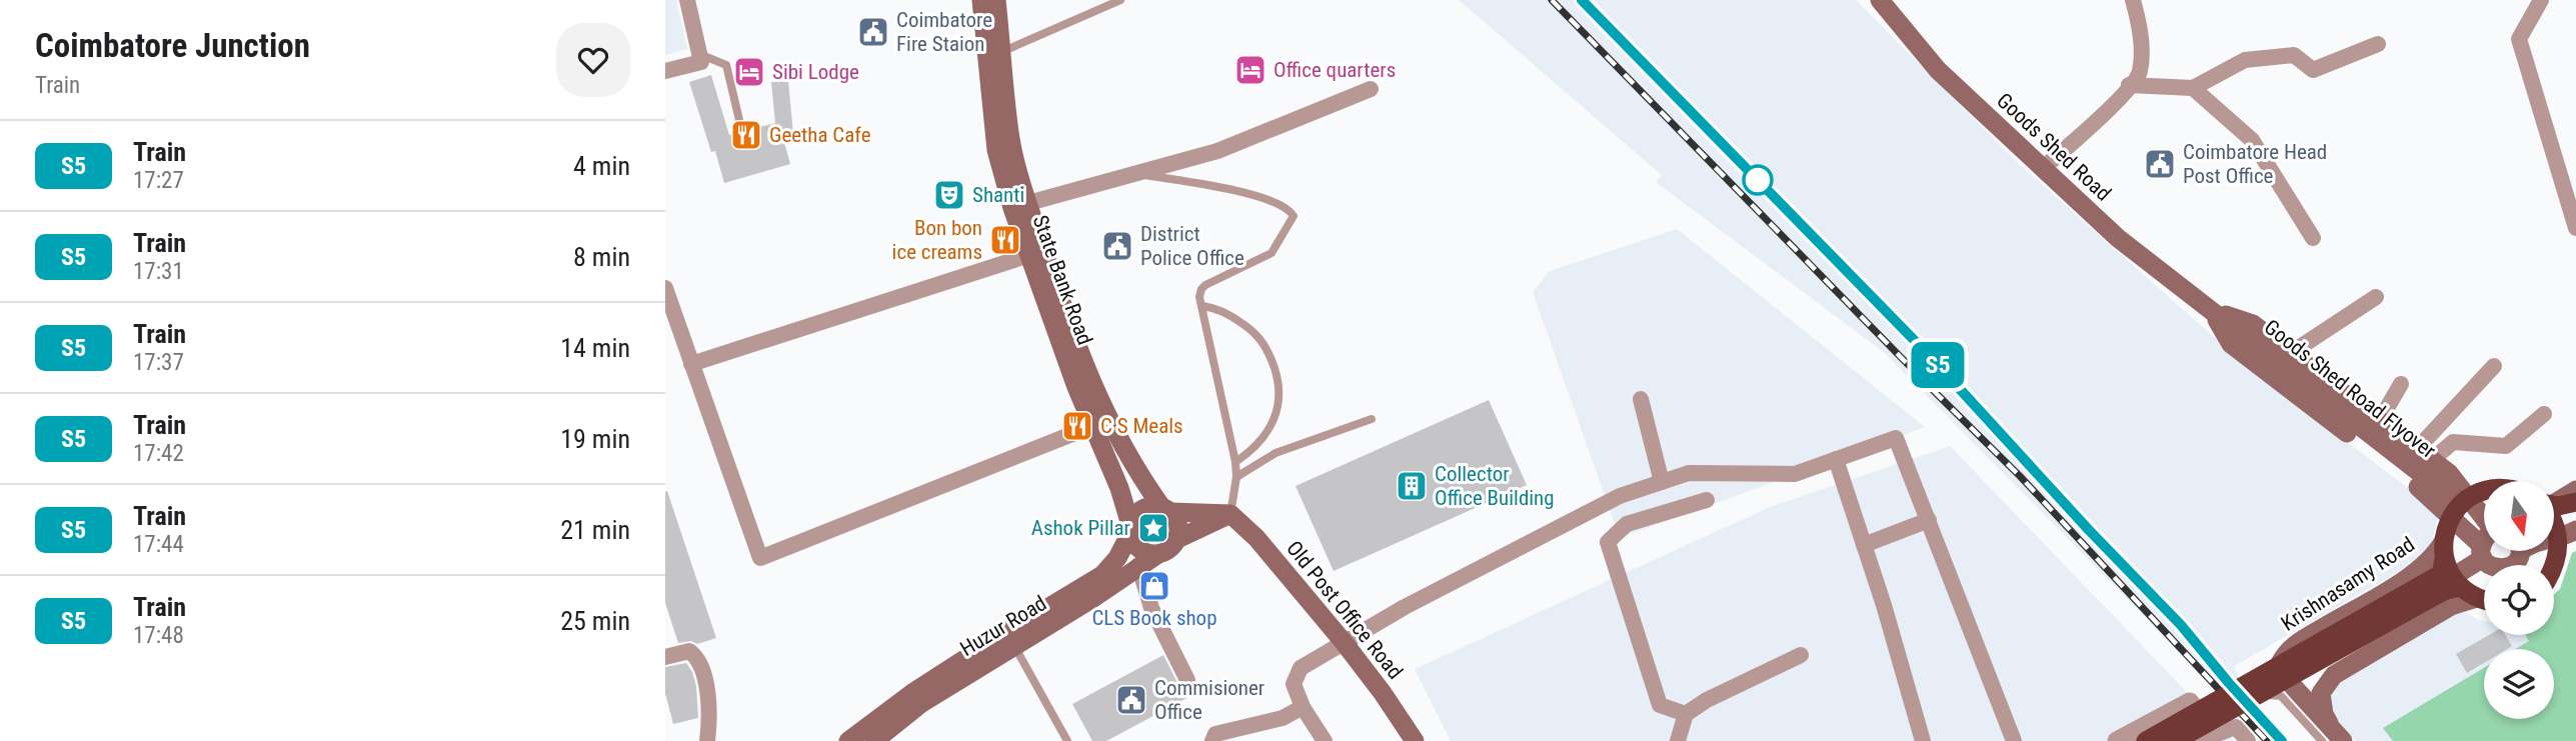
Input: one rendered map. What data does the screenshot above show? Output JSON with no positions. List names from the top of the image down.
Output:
{
  "streets": {
    "main road": [
      "Goods Shed Road",
      "State Bank Road",
      "Goods Shed Road Flyover",
      "Krishnasamy Road",
      "Old Post Office Road",
      "Huzur Road"
    ]
  },
  "crossings": [
    ["Goods Shed Road", "Goods Shed Road Flyover"],
    ["State Bank Road", "Huzur Road"]
  ],
  "places": {
    "public building": [
      "Coimbatore Fire Staion",
      "Coimbatore Head Post Office",
      "District Police Office",
      "Commisioner Office"
    ],
    "hotel": ["Office quarters", "Sibi Lodge"],
    "restaurant": ["Geetha Cafe", "Bon bon ice creams", "C S Meals"],
    "theatre": ["Shanti"],
    "building": ["Collector Office Building"],
    "place": ["Ashok Pillar"],
    "shop": ["CLS Book shop"]
  },
  "north": "bottom",
  "page": {
    "heading": ["Coimbatore Junction", "Train"],
    "on_map": "S5",
    "list": [
      {
        "mark": "S5",
        "name": "Train",
        "note": "17:27",
        "value": "4 min"
      },
      {
        "mark": "S5",
        "name": "Train",
        "note": "17:31",
        "value": "8 min"
      },
      {
        "mark": "S5",
        "name": "Train",
        "note": "17:37",
        "value": "14 min"
      },
      {
        "mark": "S5",
        "name": "Train",
        "note": "17:42",
        "value": "19 min"
      },
      {
        "mark": "S5",
        "name": "Train",
        "note": "17:44",
        "value": "21 min"
      },
      {
        "mark": "S5",
        "name": "Train",
        "note": "17:48",
        "value": "25 min"
      }
    ]
  }
}
